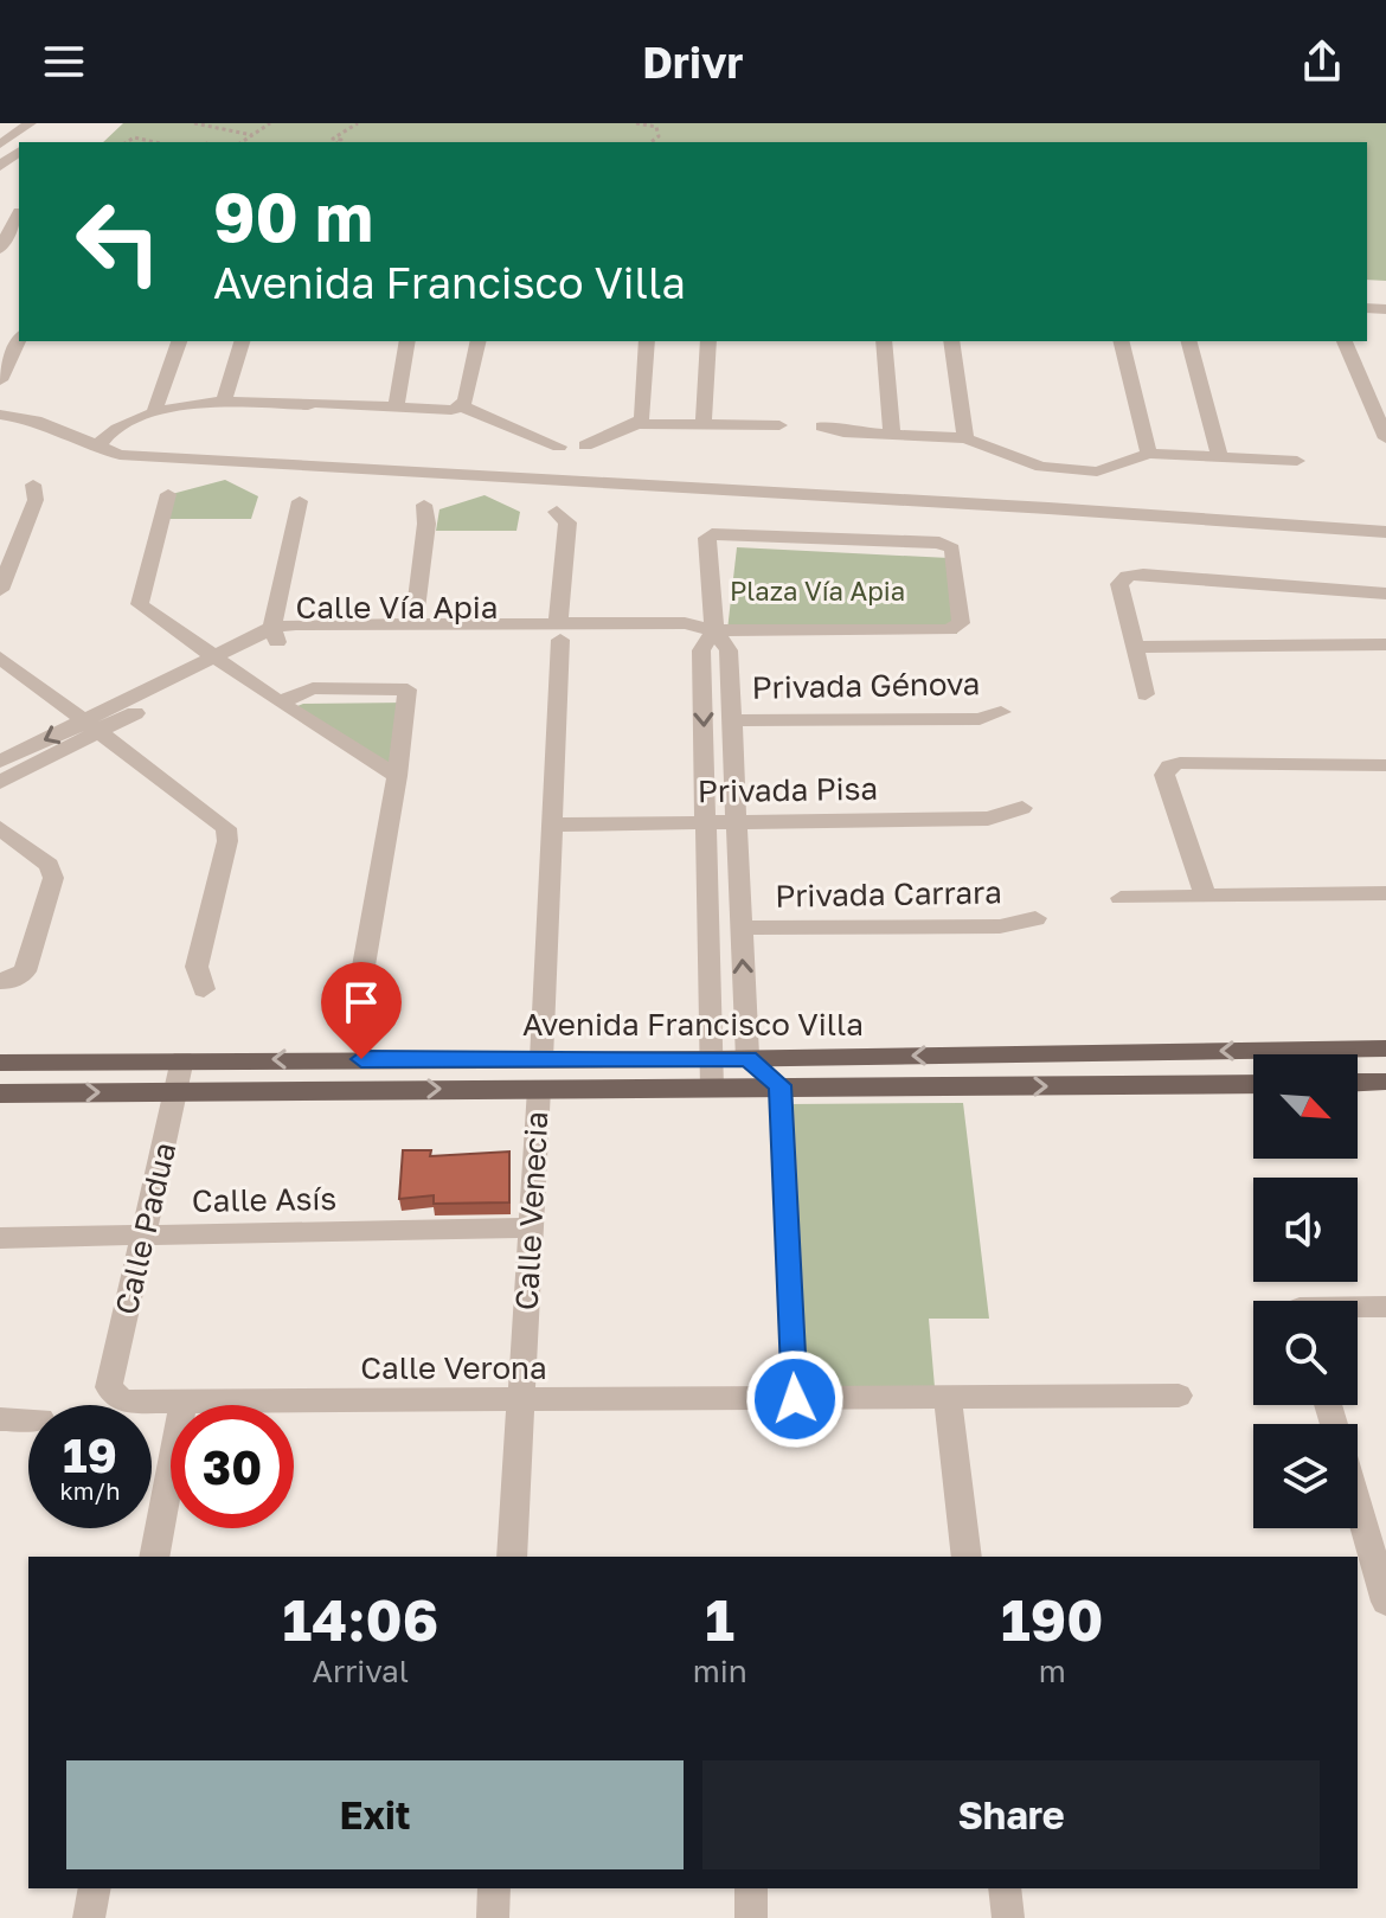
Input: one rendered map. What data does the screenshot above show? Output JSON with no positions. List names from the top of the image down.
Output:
{
  "streets": {
    "main road": ["Avenida Francisco Villa"],
    "street": [
      "Calle Vía Apia",
      "Privada Génova",
      "Privada Pisa",
      "Privada Carrara",
      "Calle Asís",
      "Calle Venecia",
      "Calle Padua",
      "Calle Verona"
    ]
  },
  "crossings": [
    ["Avenida Francisco Villa", "Calle Venecia"],
    ["Avenida Francisco Villa", "Calle Padua"],
    ["Calle Asís", "Calle Venecia"],
    ["Calle Asís", "Calle Padua"],
    ["Calle Venecia", "Calle Verona"],
    ["Calle Padua", "Calle Verona"]
  ],
  "parks": ["Plaza Vía Apia"],
  "north": "bottom right",
  "page": {
    "header": "Drivr",
    "turn": ["90 m", "Avenida Francisco Villa"],
    "speed": "19 km/h",
    "limit": "30",
    "eta": [
      "14:06",
      "Arrival",
      "1",
      "min",
      "190",
      "m"
    ],
    "buttons": ["Exit", "Share"]
  }
}
